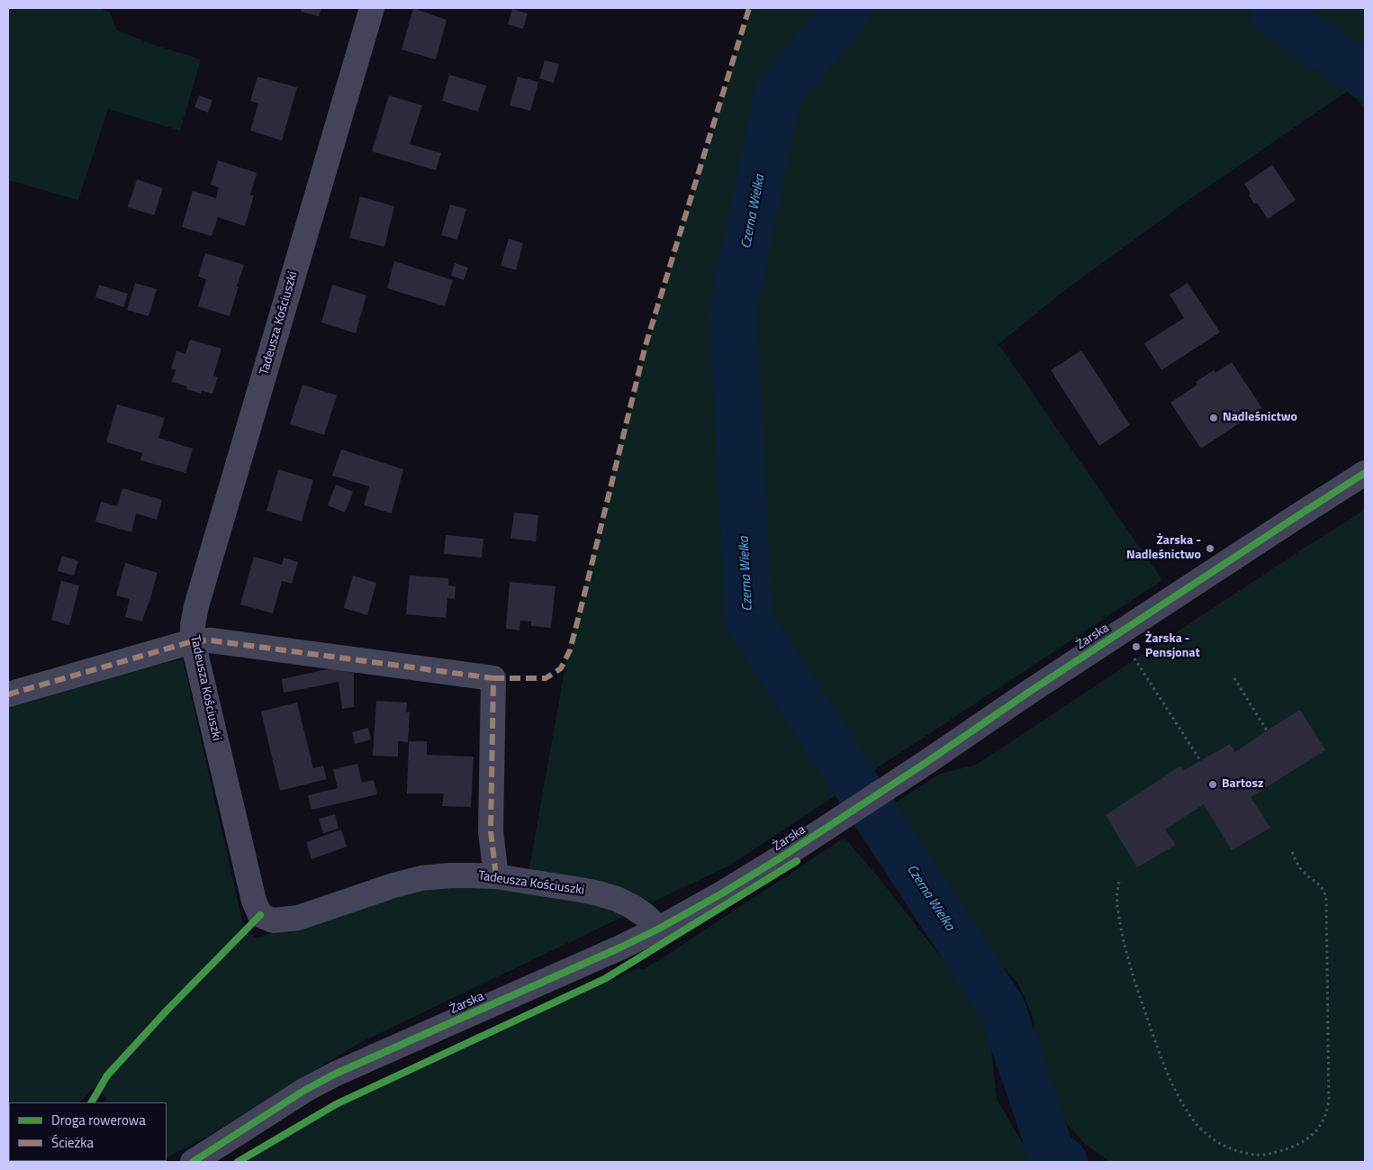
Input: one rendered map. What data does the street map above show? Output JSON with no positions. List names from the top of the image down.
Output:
{
  "streets": {
    "street": ["Tadeusza Kościuszki", "Żarska"]
  },
  "crossings": [
    ["Tadeusza Kościuszki", "Żarska"]
  ],
  "water": ["Czerna Wielka"],
  "places": [
    "Nadleśnictwo",
    "Żarska - Nadleśnictwo",
    "Żarska - Pensjonat",
    "Bartosz"
  ],
  "legend": ["Droga rowerowa", "Ścieżka"]
}
